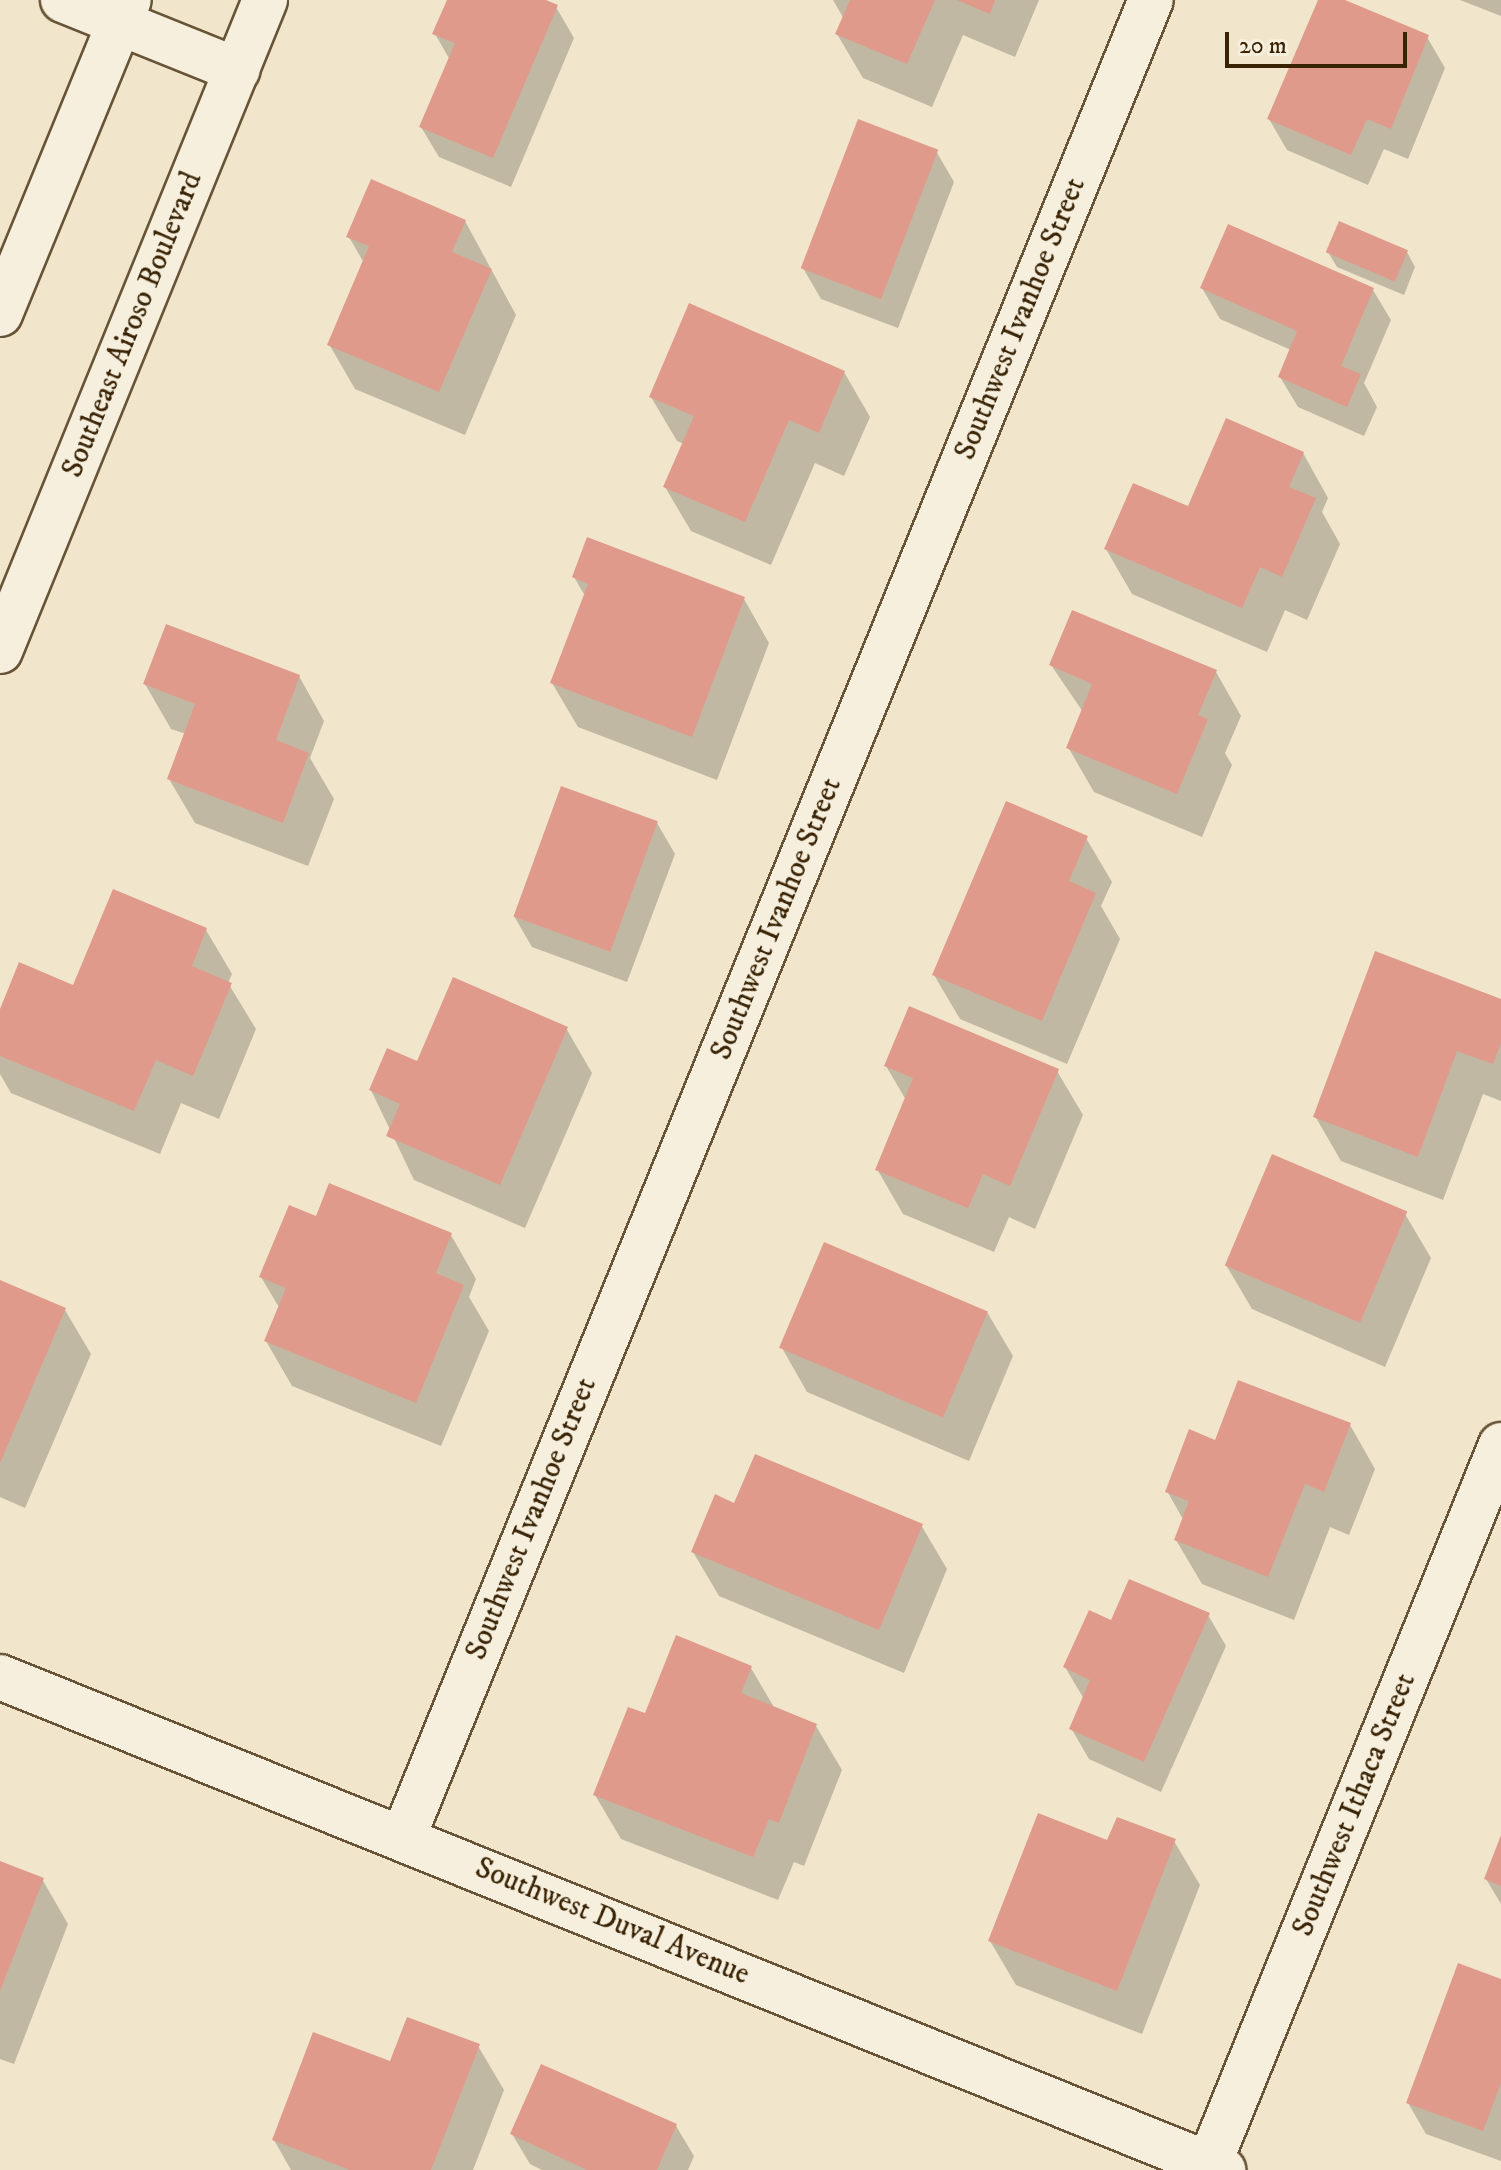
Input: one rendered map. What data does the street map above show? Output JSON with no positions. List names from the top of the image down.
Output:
{
  "streets": {
    "street": [
      "Southwest Ivanhoe Street",
      "Southeast Airoso Boulevard",
      "Southwest Ithaca Street",
      "Southwest Duval Avenue"
    ]
  },
  "crossings": [
    ["Southwest Ivanhoe Street", "Southwest Duval Avenue"],
    ["Southwest Ithaca Street", "Southwest Duval Avenue"]
  ],
  "scale_bar": "20 m"
}
